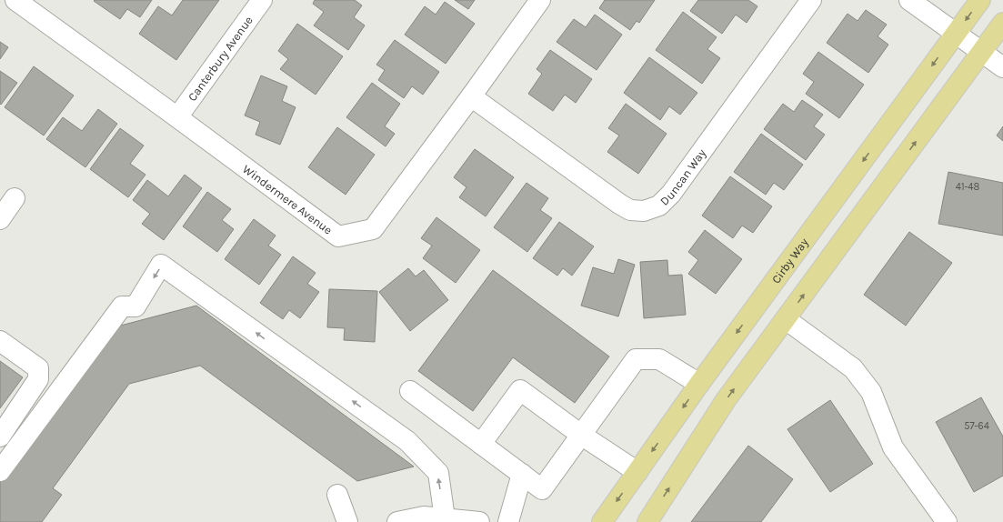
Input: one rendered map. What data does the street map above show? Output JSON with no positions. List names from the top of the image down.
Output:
{
  "streets": {
    "main road": ["Cirby Way"],
    "street": ["Canterbury Avenue", "Duncan Way", "Windermere Avenue"]
  },
  "crossings": [
    ["Canterbury Avenue", "Windermere Avenue"],
    ["Duncan Way", "Windermere Avenue"]
  ],
  "house_numbers": ["41-48", "57-64"]
}
